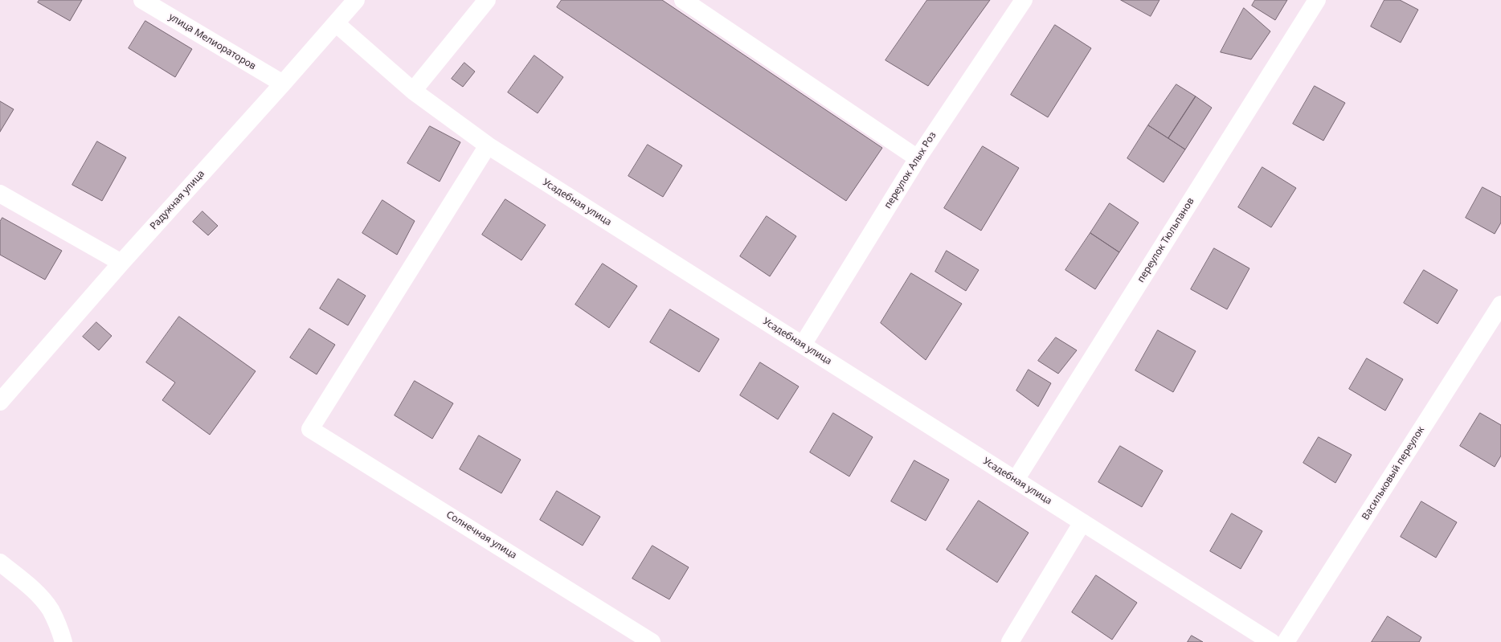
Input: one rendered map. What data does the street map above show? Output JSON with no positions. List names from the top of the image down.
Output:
{
  "streets": {
    "street": [
      "улица Мелиораторов",
      "переулок Алых Роз",
      "Радужная улица",
      "Усадебная улица",
      "переулок Тюльпанов",
      "Васильковый переулок",
      "Солнечная улица"
    ]
  },
  "crossings": [
    ["улица Мелиораторов", "Радужная улица"],
    ["переулок Алых Роз", "Усадебная улица"],
    ["Радужная улица", "Усадебная улица"],
    ["Усадебная улица", "переулок Тюльпанов"],
    ["Усадебная улица", "Солнечная улица"]
  ]
}
